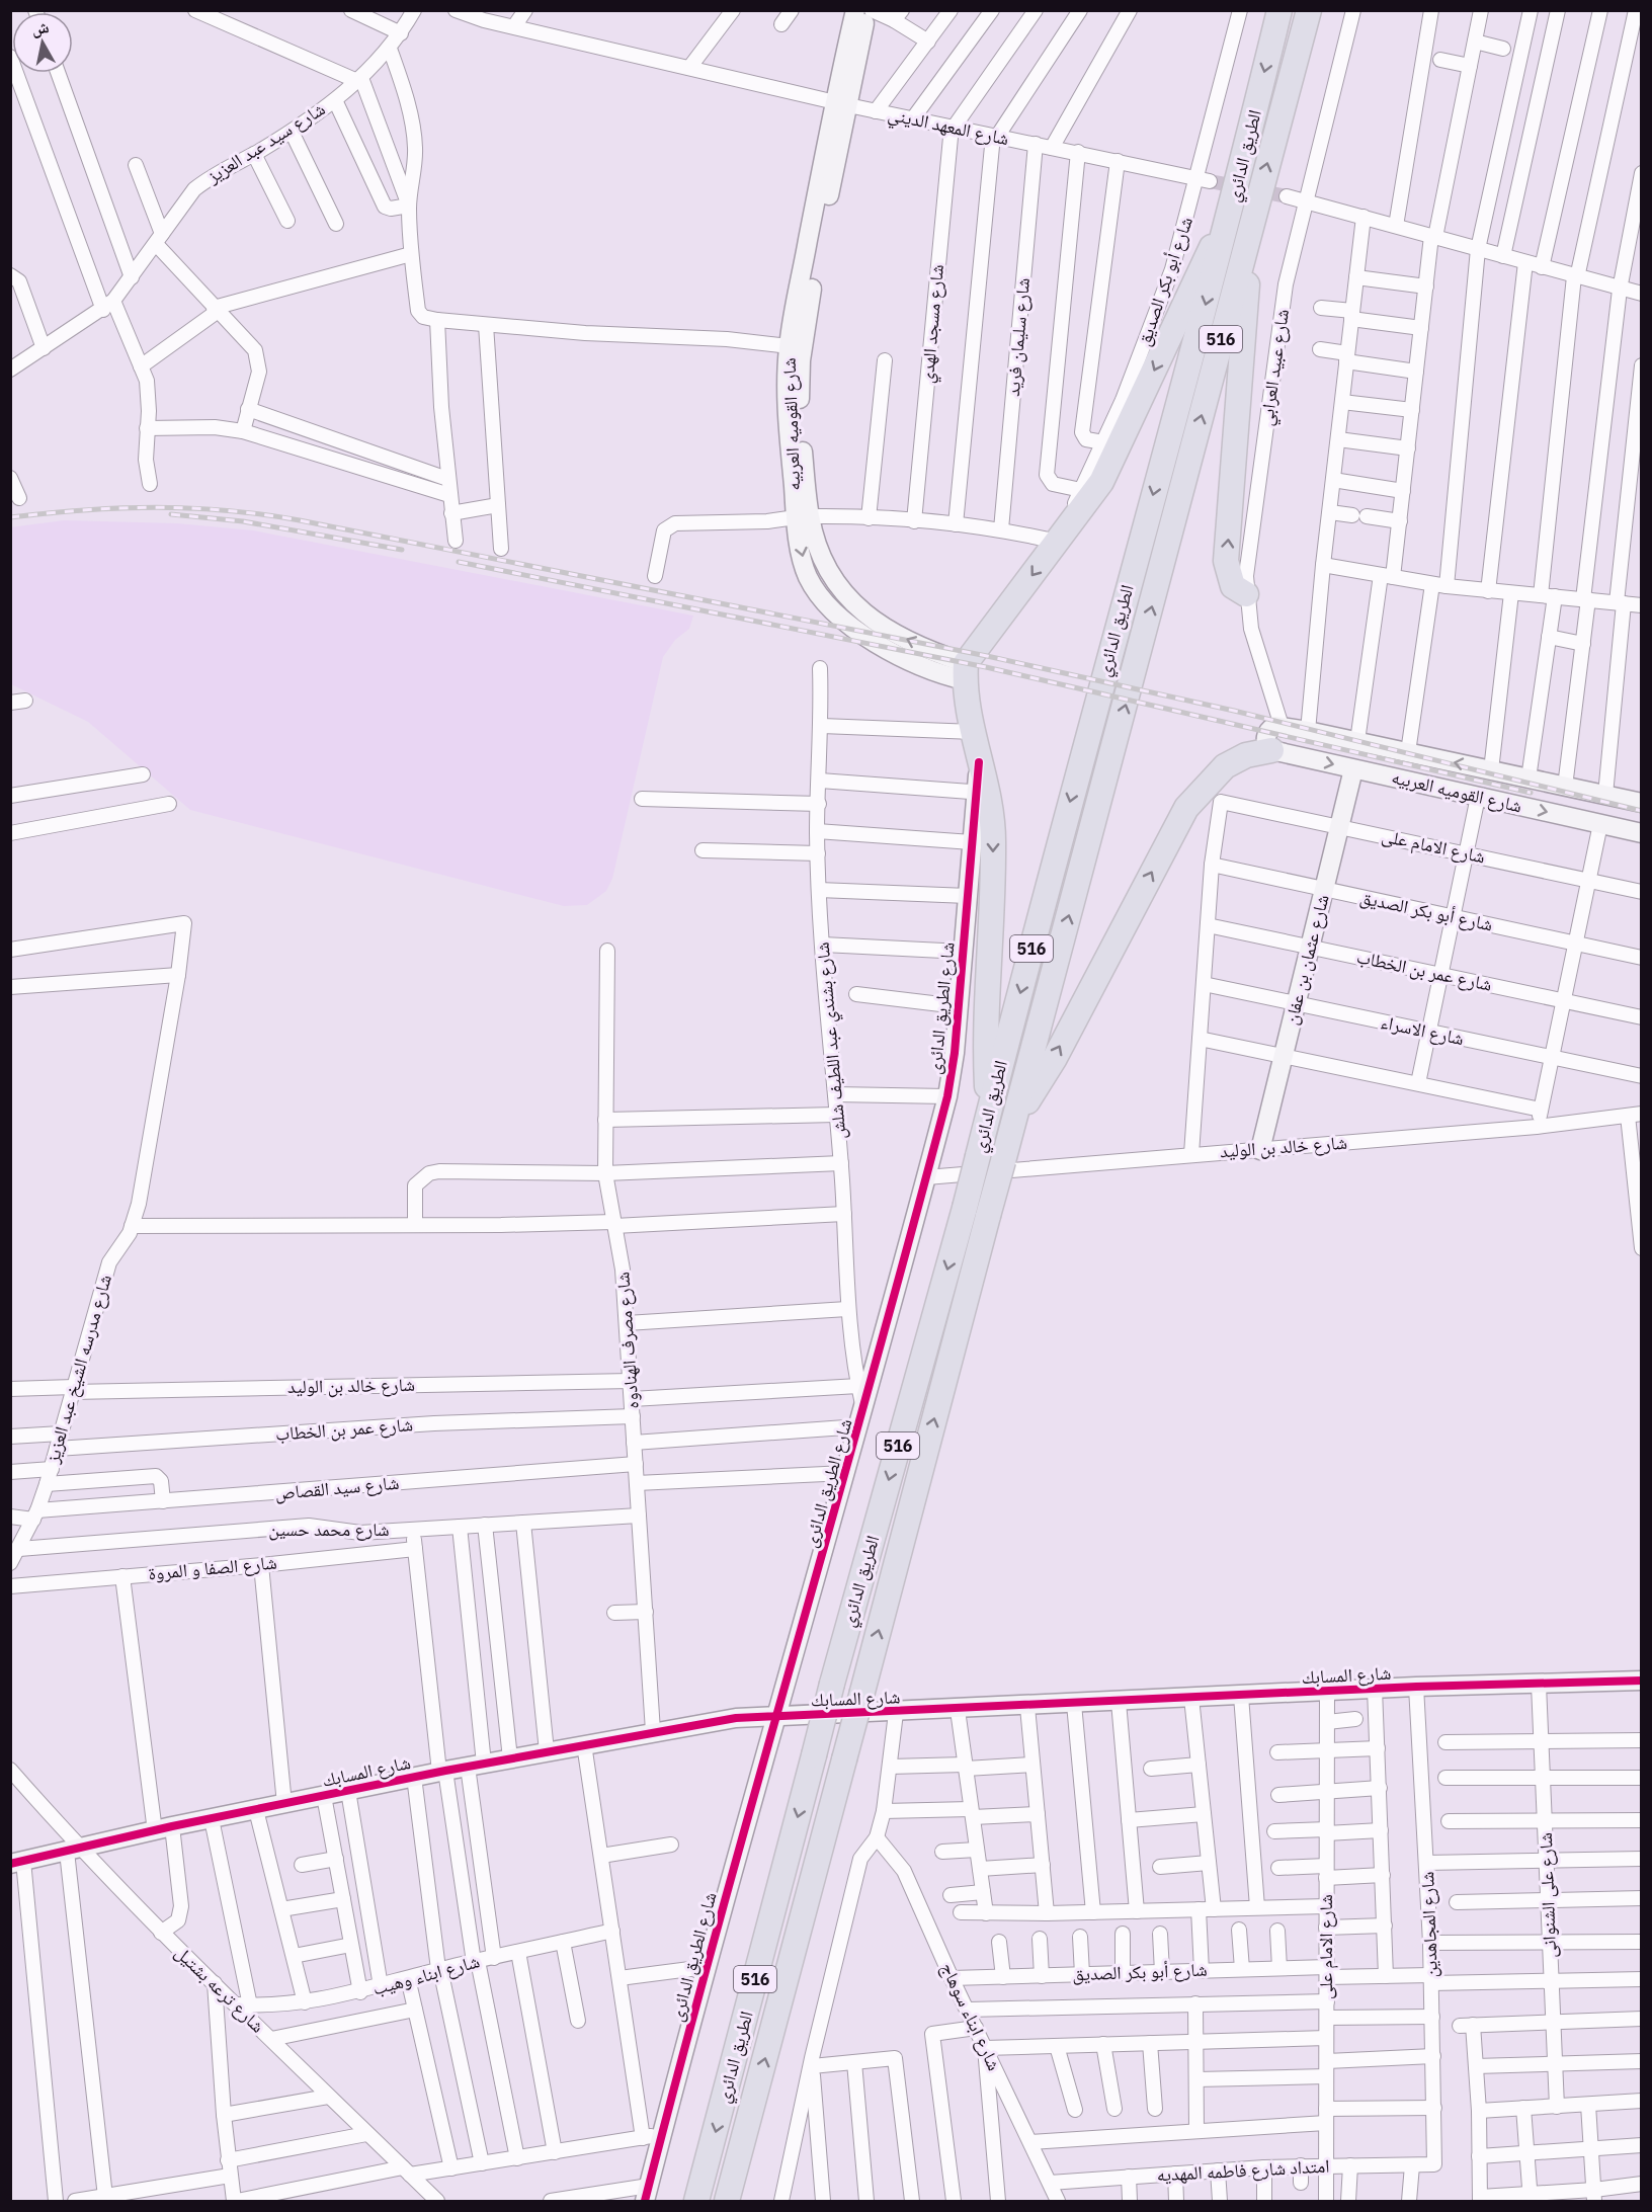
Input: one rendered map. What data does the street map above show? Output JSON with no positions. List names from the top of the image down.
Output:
{
  "streets": {
    "highway": ["الطريق الدائري", "516"],
    "street": [
      "شارع المعهد الديني",
      "شارع سيد عبد العزيز",
      "شارع أبو بكر الصديق",
      "شارع مسجد الهدي",
      "شارع سليمان فريد",
      "شارع عبيد العرابي",
      "شارع القوميه العربيه",
      "شارع الامام على",
      "شارع عثمان بن عفان",
      "شارع عمر بن الخطاب",
      "شارع الطريق الدائرى",
      "شارع الاسراء",
      "شارع بشندي عبد اللطيف شلش",
      "شارع خالد بن الوليد",
      "شارع مصرف الهنادوه",
      "شارع مدرسه الشيخ عبد العزيز",
      "شارع سيد القصاص",
      "شارع محمد حسين",
      "شارع الصفا و المروة",
      "شارع المسابك",
      "شارع على الشنوانى",
      "شارع المجاهدين",
      "شارع ابناء وهيب",
      "شارع ترعه بشتيل",
      "شارع ابناء سوهاج",
      "امتداد شارع فاطمه المهديه"
    ]
  },
  "crossings": [
    ["شارع المعهد الديني", "شارع أبو بكر الصديق"],
    ["شارع المعهد الديني", "شارع مسجد الهدي"],
    ["شارع المعهد الديني", "شارع سليمان فريد"],
    ["شارع المعهد الديني", "شارع القوميه العربيه"],
    ["شارع أبو بكر الصديق", "شارع الامام على"],
    ["شارع أبو بكر الصديق", "شارع عثمان بن عفان"],
    ["شارع أبو بكر الصديق", "شارع على الشنوانى"],
    ["شارع أبو بكر الصديق", "شارع المجاهدين"],
    ["شارع أبو بكر الصديق", "شارع ابناء سوهاج"],
    ["شارع عبيد العرابي", "شارع القوميه العربيه"],
    ["شارع القوميه العربيه", "شارع عثمان بن عفان"],
    ["شارع الامام على", "شارع عثمان بن عفان"],
    ["شارع الامام على", "شارع المسابك"],
    ["شارع الامام على", "امتداد شارع فاطمه المهديه"],
    ["شارع عثمان بن عفان", "شارع عمر بن الخطاب"],
    ["شارع عثمان بن عفان", "شارع الاسراء"],
    ["شارع عثمان بن عفان", "شارع خالد بن الوليد"],
    ["شارع عمر بن الخطاب", "شارع مصرف الهنادوه"],
    ["شارع عمر بن الخطاب", "شارع مدرسه الشيخ عبد العزيز"],
    ["شارع الطريق الدائرى", "شارع بشندي عبد اللطيف شلش"],
    ["شارع الطريق الدائرى", "شارع خالد بن الوليد"],
    ["شارع الطريق الدائرى", "شارع المسابك"],
    ["شارع خالد بن الوليد", "شارع مصرف الهنادوه"],
    ["شارع خالد بن الوليد", "شارع مدرسه الشيخ عبد العزيز"],
    ["شارع مصرف الهنادوه", "شارع سيد القصاص"],
    ["شارع مصرف الهنادوه", "شارع محمد حسين"],
    ["شارع مصرف الهنادوه", "شارع المسابك"],
    ["شارع مدرسه الشيخ عبد العزيز", "شارع سيد القصاص"],
    ["شارع مدرسه الشيخ عبد العزيز", "شارع محمد حسين"],
    ["شارع المسابك", "شارع على الشنوانى"],
    ["شارع المسابك", "شارع المجاهدين"],
    ["شارع المسابك", "شارع ترعه بشتيل"],
    ["شارع المجاهدين", "امتداد شارع فاطمه المهديه"],
    ["شارع ابناء وهيب", "شارع ترعه بشتيل"],
    ["شارع ابناء سوهاج", "امتداد شارع فاطمه المهديه"]
  ],
  "north": "top"
}
